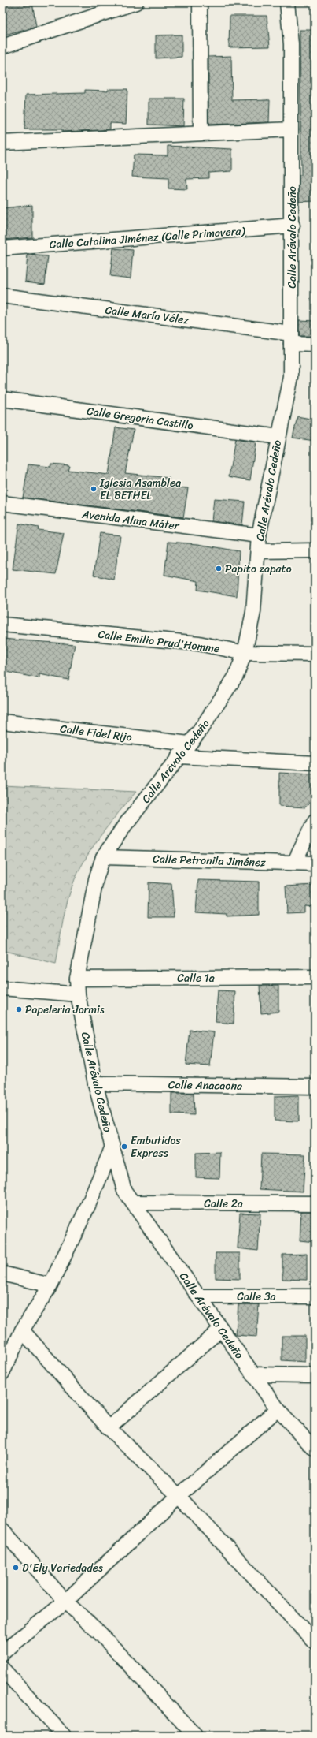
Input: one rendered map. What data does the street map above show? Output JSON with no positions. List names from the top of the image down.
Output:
{
  "streets": {
    "street": [
      "Calle Catalina Jiménez (Calle Primavera)",
      "Calle Arévalo Cedeño",
      "Calle María Vélez",
      "Calle Gregoria Castillo",
      "Avenida Alma Máter",
      "Calle Emilio Prud'Homme",
      "Calle Fidel Rijo",
      "Calle Petronila Jiménez",
      "Calle 1a",
      "Calle Anacaona",
      "Calle 2a",
      "Calle 3a"
    ]
  },
  "crossings": [
    ["Calle Catalina Jiménez (Calle Primavera)", "Calle Arévalo Cedeño"],
    ["Calle Arévalo Cedeño", "Calle María Vélez"],
    ["Calle Arévalo Cedeño", "Calle Gregoria Castillo"],
    ["Calle Arévalo Cedeño", "Avenida Alma Máter"],
    ["Calle Arévalo Cedeño", "Calle Emilio Prud'Homme"],
    ["Calle Arévalo Cedeño", "Calle Fidel Rijo"],
    ["Calle Arévalo Cedeño", "Calle Petronila Jiménez"],
    ["Calle Arévalo Cedeño", "Calle 1a"],
    ["Calle Arévalo Cedeño", "Calle Anacaona"],
    ["Calle Arévalo Cedeño", "Calle 2a"],
    ["Calle Arévalo Cedeño", "Calle 3a"]
  ],
  "places": [
    "Iglesia Asamblea EL BETHEL",
    "Papito zapato",
    "Papeleria Jormis",
    "Embutidos Express",
    "D'Ely Variedades"
  ]
}
